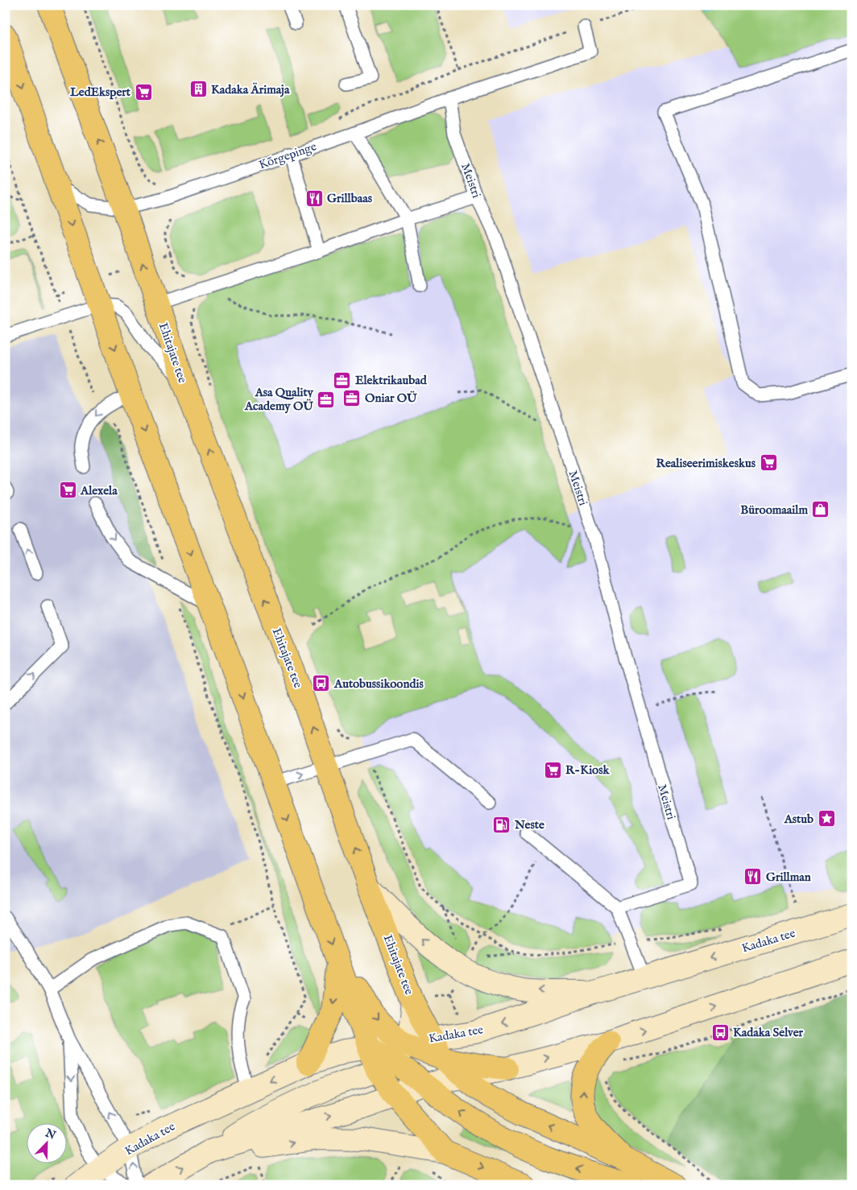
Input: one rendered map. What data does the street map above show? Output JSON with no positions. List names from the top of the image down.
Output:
{
  "streets": {
    "main road": ["Ehitajate tee", "Kadaka tee"],
    "lane": ["Kõrgepinge", "Meistri"]
  },
  "crossings": [
    ["Kõrgepinge", "Meistri"],
    ["Kõrgepinge", "Ehitajate tee"],
    ["Ehitajate tee", "Kadaka tee"]
  ],
  "places": {
    "building": ["Kadaka Ärimaja"],
    "supermarket": [
      "LedEkspert",
      "Realiseerimiskeskus",
      "Alexela",
      "R-Kiosk"
    ],
    "restaurant": ["Grillbaas", "Grillman"],
    "office": ["Elektrikaubad", "Oniar OÜ", "Asa Quality Academy OÜ"],
    "shop": ["Büroomaailm"],
    "bus stop": ["Autobussikoondis", "Kadaka Selver"],
    "place": ["Astub"],
    "fuel station": ["Neste"]
  },
  "north": "top right"
}
